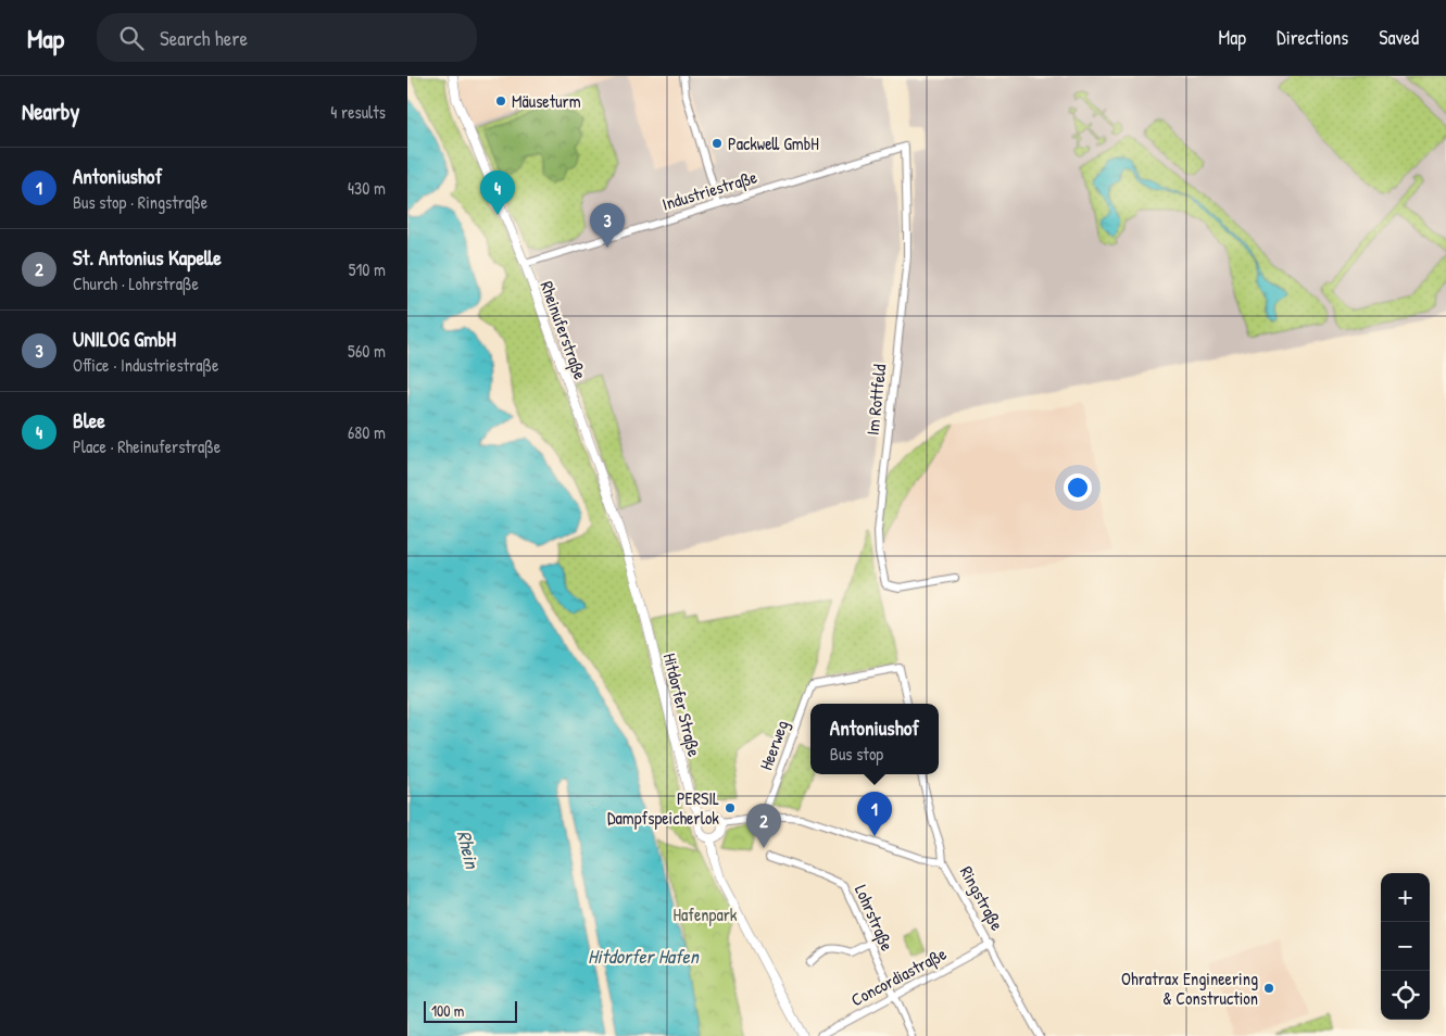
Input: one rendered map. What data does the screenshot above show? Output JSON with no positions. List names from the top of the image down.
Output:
{
  "streets": {
    "street": [
      "Industriestraße",
      "Rheinuferstraße",
      "Im Rottfeld",
      "Hitdorfer Straße",
      "Heerweg",
      "Ringstraße",
      "Lohrstraße",
      "Concordiastraße"
    ]
  },
  "crossings": [
    ["Industriestraße", "Rheinuferstraße"],
    ["Industriestraße", "Im Rottfeld"],
    ["Rheinuferstraße", "Hitdorfer Straße"],
    ["Hitdorfer Straße", "Ringstraße"],
    ["Heerweg", "Ringstraße"],
    ["Ringstraße", "Concordiastraße"],
    ["Lohrstraße", "Concordiastraße"]
  ],
  "water": ["Rhein", "Hitdorfer Hafen"],
  "parks": ["Hafenpark"],
  "places": [
    "Mäuseturm",
    "Packwell GmbH",
    "PERSIL Dampfspeicherlok",
    "Ohratrax Engineering & Construction"
  ],
  "scale_bar": "100 m",
  "page": {
    "header": "Map",
    "search": "Search here",
    "nav": ["Map", "Directions", "Saved"],
    "heading": ["Nearby", "4 results"],
    "list": [
      {
        "mark": "1",
        "name": "Antoniushof",
        "note": "Bus stop · Ringstraße",
        "value": "430 m"
      },
      {
        "mark": "2",
        "name": "St. Antonius Kapelle",
        "note": "Church · Lohrstraße",
        "value": "510 m"
      },
      {
        "mark": "3",
        "name": "UNILOG GmbH",
        "note": "Office · Industriestraße",
        "value": "560 m"
      },
      {
        "mark": "4",
        "name": "Blee",
        "note": "Place · Rheinuferstraße",
        "value": "680 m"
      }
    ],
    "pins": [
      "4",
      "3",
      "1",
      "2"
    ],
    "popup": ["Antoniushof", "Bus stop"],
    "map_buttons": ["+", "−"],
    "scale": "100 m"
  }
}
